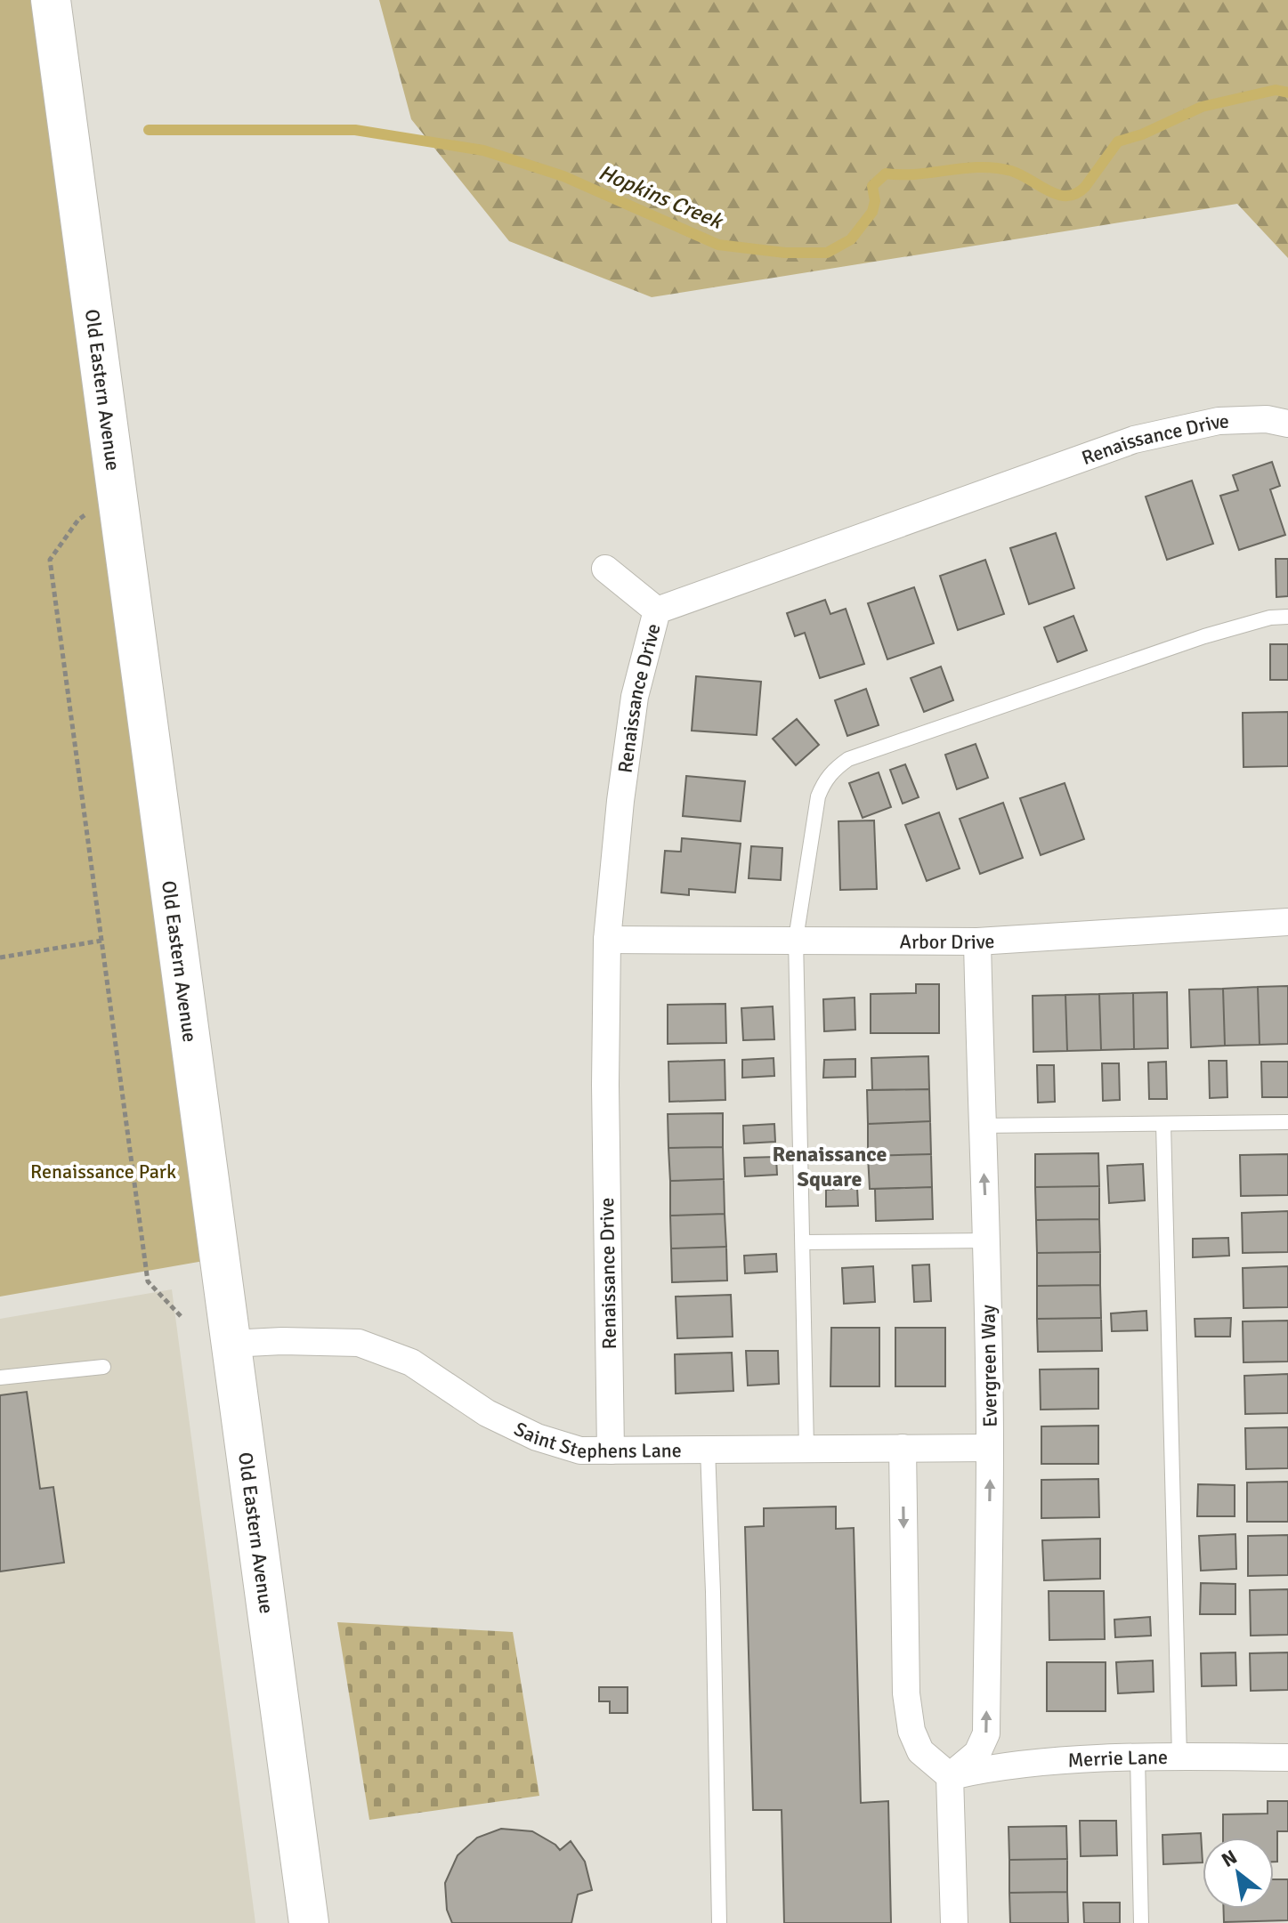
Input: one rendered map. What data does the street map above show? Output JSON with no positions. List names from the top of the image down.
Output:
{
  "streets": {
    "street": [
      "Old Eastern Avenue",
      "Renaissance Drive",
      "Arbor Drive",
      "Evergreen Way",
      "Saint Stephens Lane",
      "Merrie Lane"
    ]
  },
  "crossings": [
    ["Old Eastern Avenue", "Saint Stephens Lane"],
    ["Renaissance Drive", "Arbor Drive"],
    ["Renaissance Drive", "Saint Stephens Lane"],
    ["Arbor Drive", "Evergreen Way"],
    ["Evergreen Way", "Saint Stephens Lane"],
    ["Evergreen Way", "Merrie Lane"]
  ],
  "districts": ["Renaissance Square"],
  "water": ["Hopkins Creek"],
  "parks": ["Renaissance Park"],
  "north": "top left"
}
